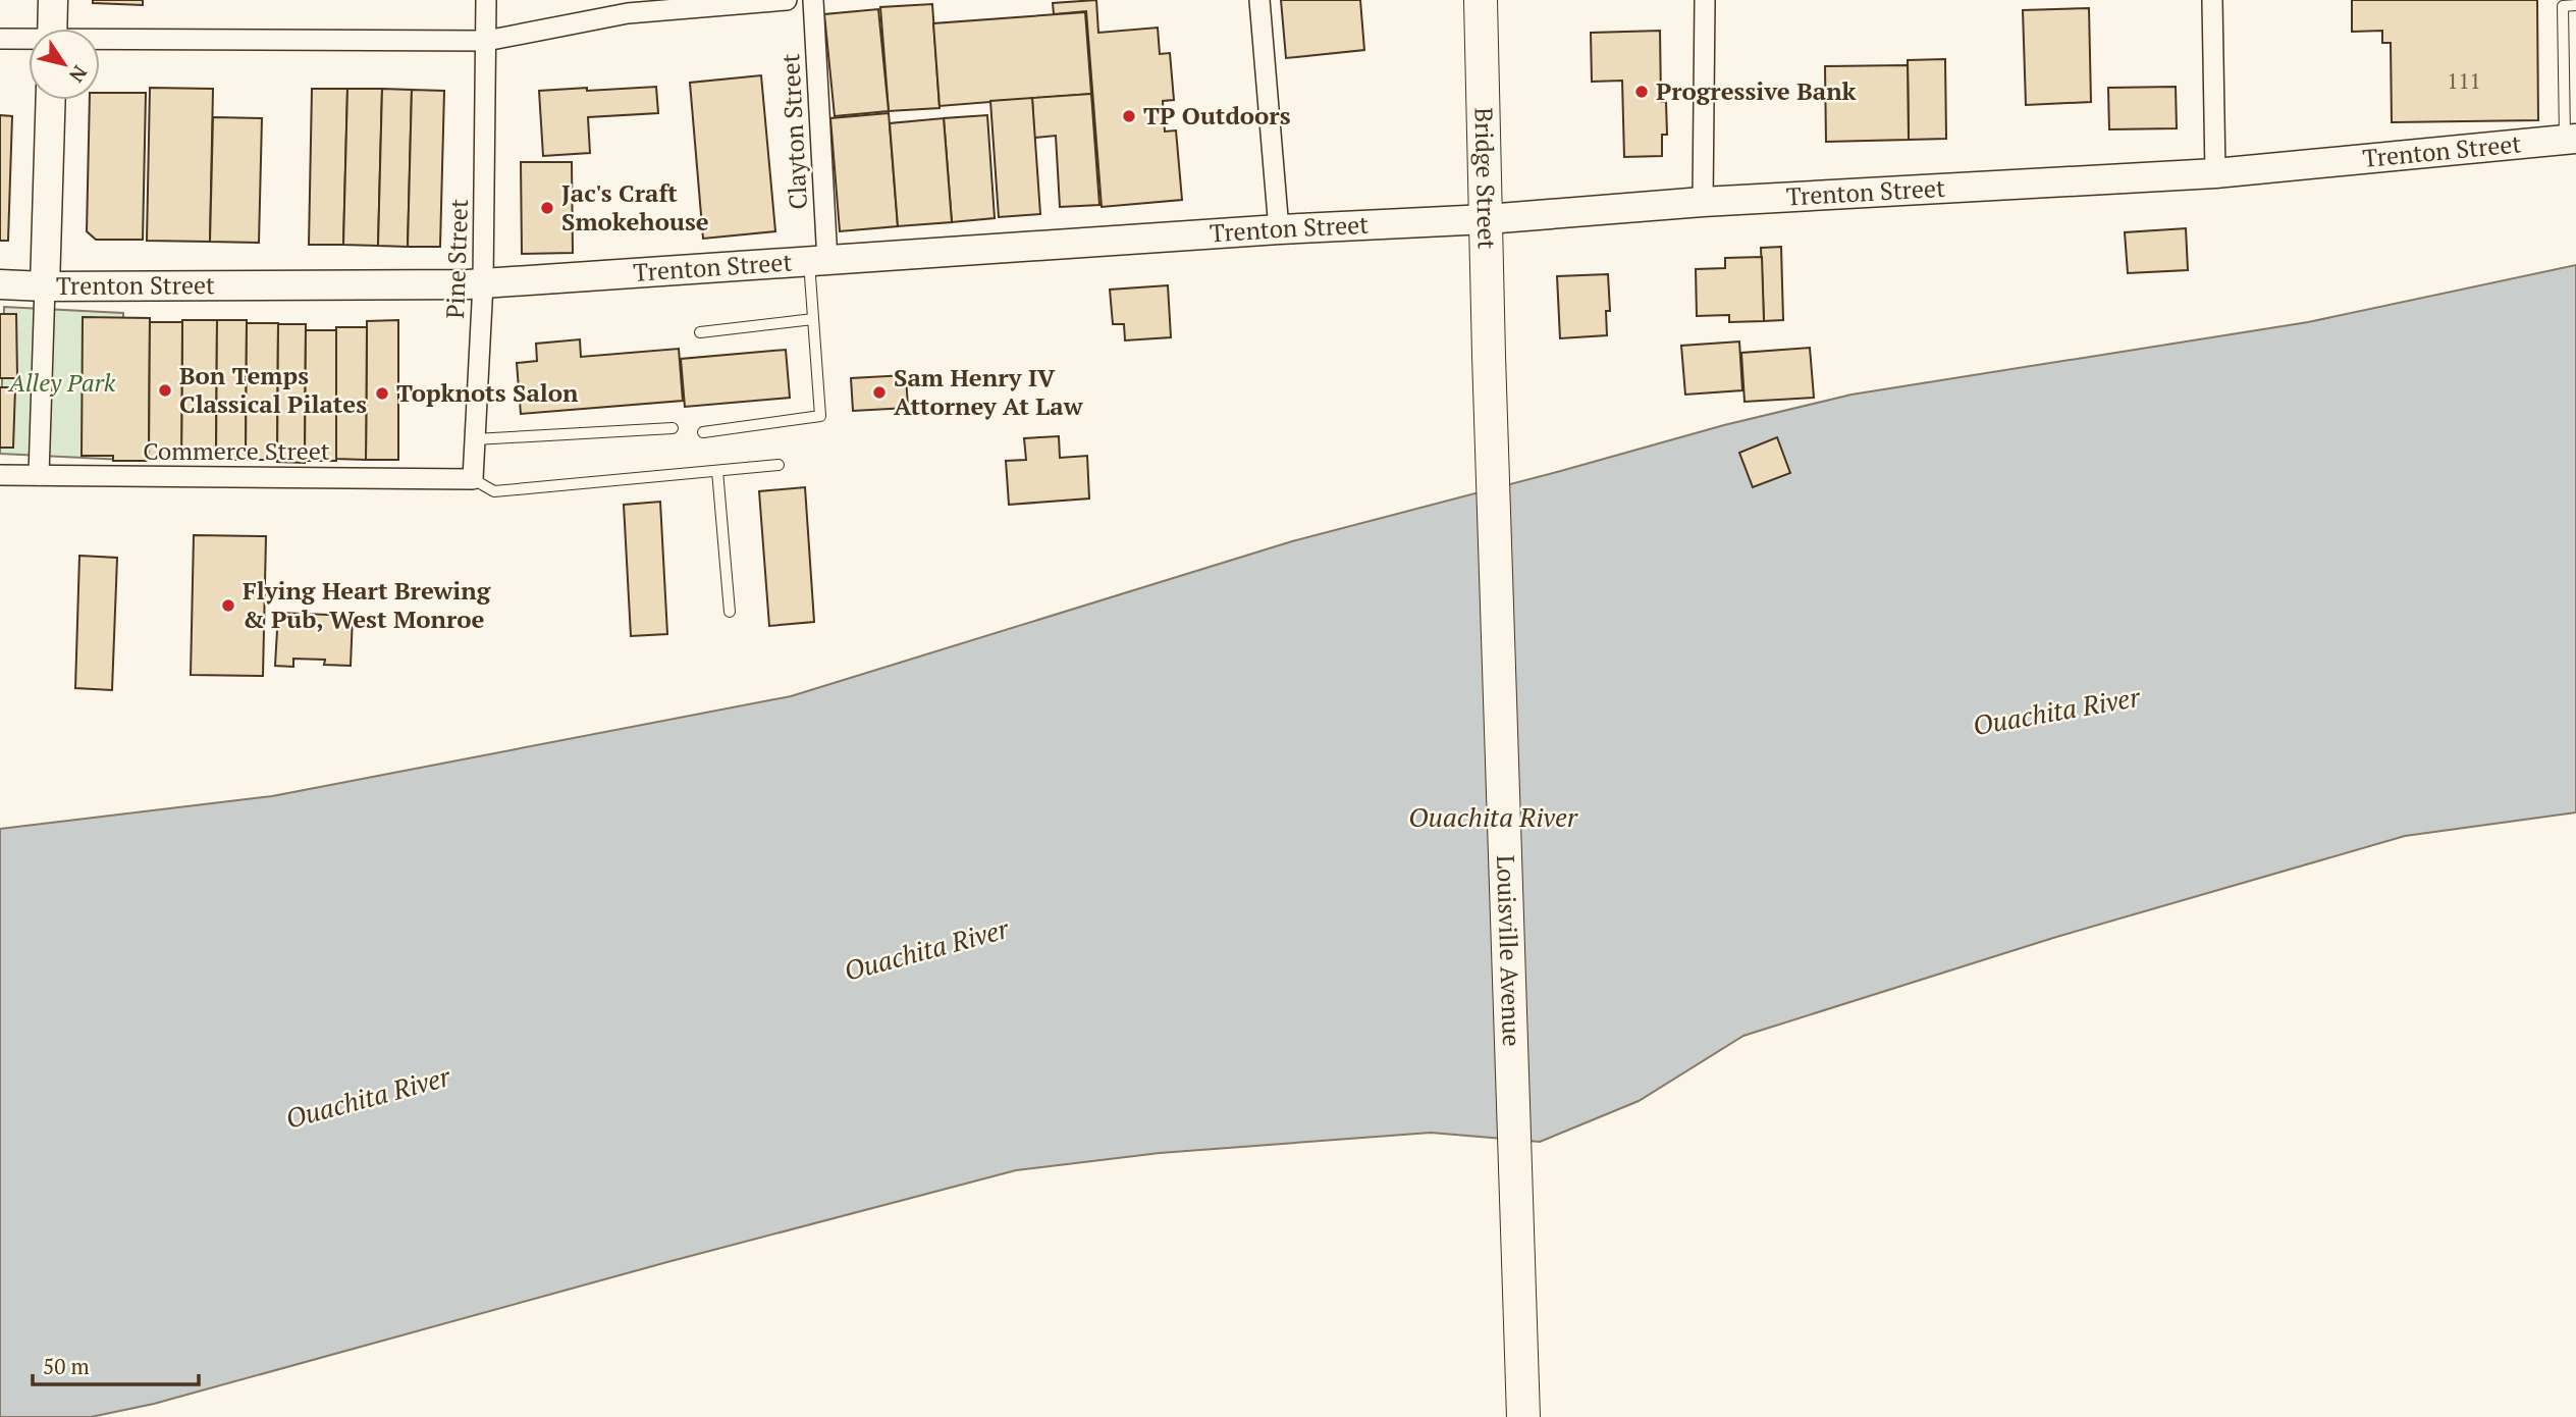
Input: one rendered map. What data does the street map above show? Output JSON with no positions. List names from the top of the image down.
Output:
{
  "streets": {
    "main road": ["Bridge Street", "Louisville Avenue"],
    "street": [
      "Clayton Street",
      "Trenton Street",
      "Pine Street",
      "Commerce Street"
    ]
  },
  "crossings": [
    ["Clayton Street", "Trenton Street"],
    ["Trenton Street", "Bridge Street"],
    ["Trenton Street", "Pine Street"],
    ["Bridge Street", "Louisville Avenue"],
    ["Pine Street", "Commerce Street"]
  ],
  "water": ["Ouachita River"],
  "parks": ["Alley Park"],
  "places": [
    "Progressive Bank",
    "TP Outdoors",
    "Jac's Craft Smokehouse",
    "Bon Temps Classical Pilates",
    "Sam Henry IV Attorney At Law",
    "Topknots Salon",
    "Flying Heart Brewing & Pub, West Monroe"
  ],
  "house_numbers": ["111"],
  "scale_bar": "50 m",
  "north": "bottom right"
}
